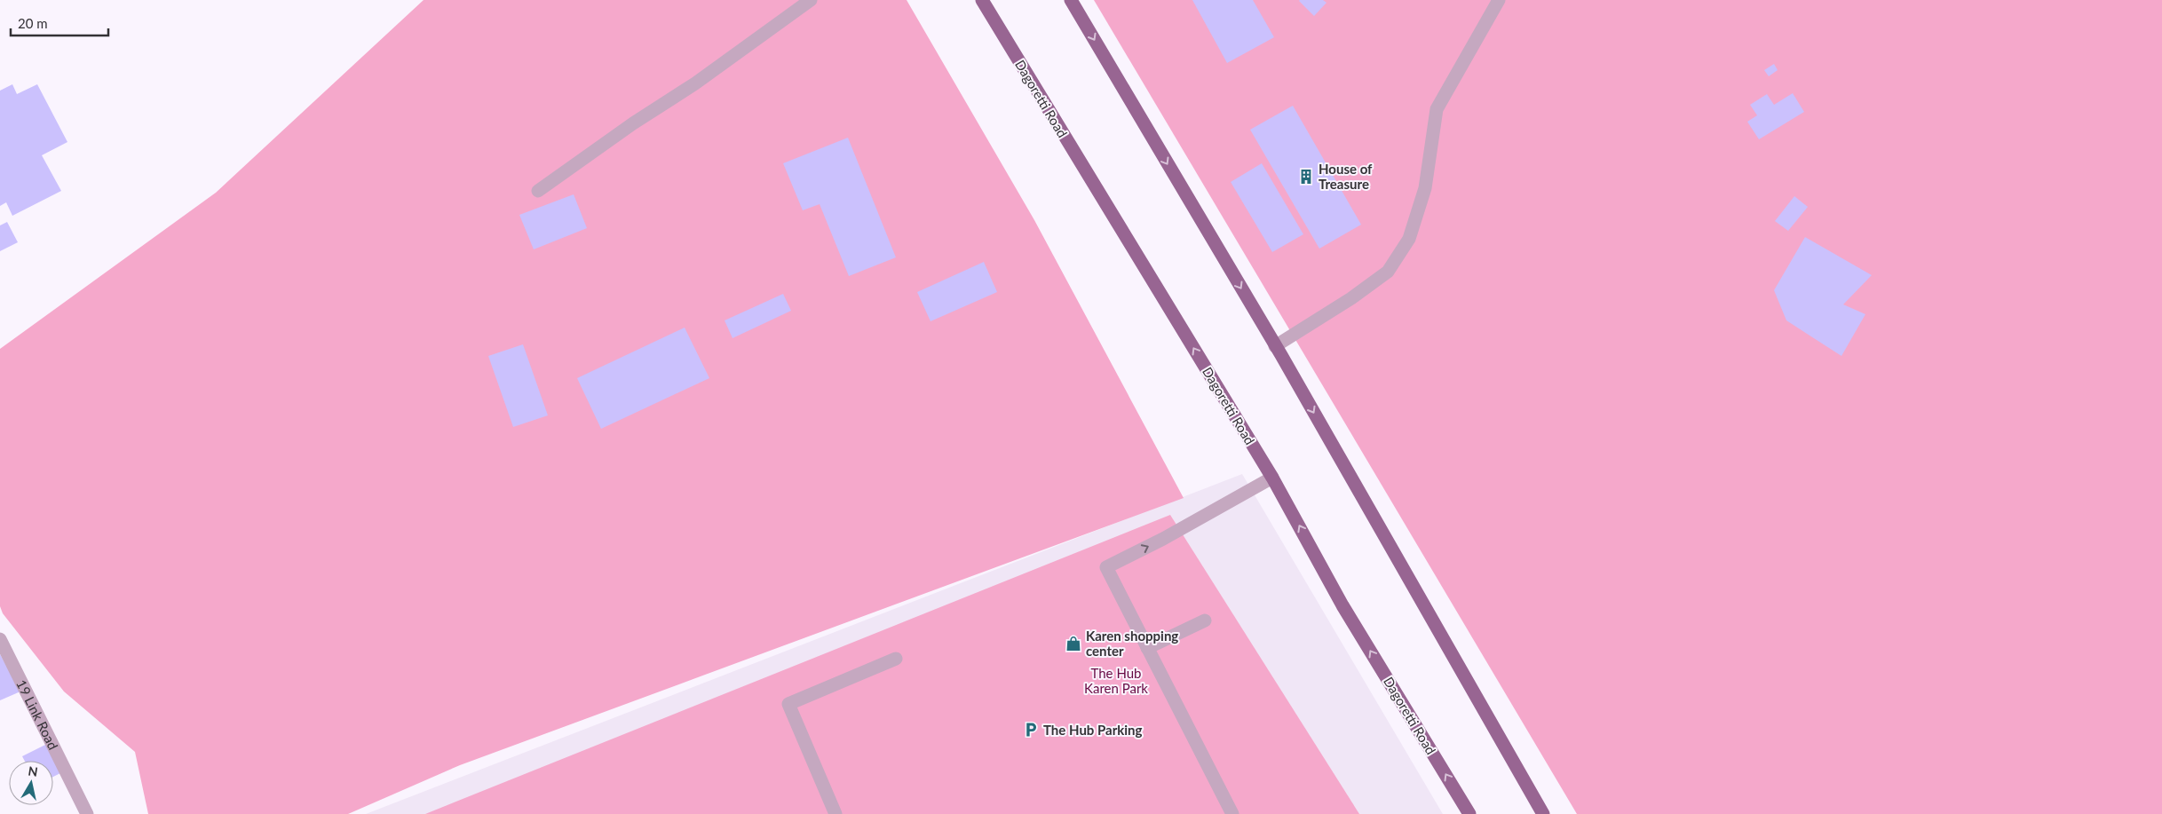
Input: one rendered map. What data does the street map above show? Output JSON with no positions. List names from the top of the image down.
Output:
{
  "streets": {
    "main road": ["Dagoretti Road"],
    "street": ["19 Link Road"]
  },
  "parks": ["The Hub Karen Park"],
  "places": {
    "building": ["House of Treasure"],
    "shop": ["Karen shopping center"],
    "parking": ["The Hub Parking"]
  },
  "scale_bar": "20 m",
  "north": "top"
}
